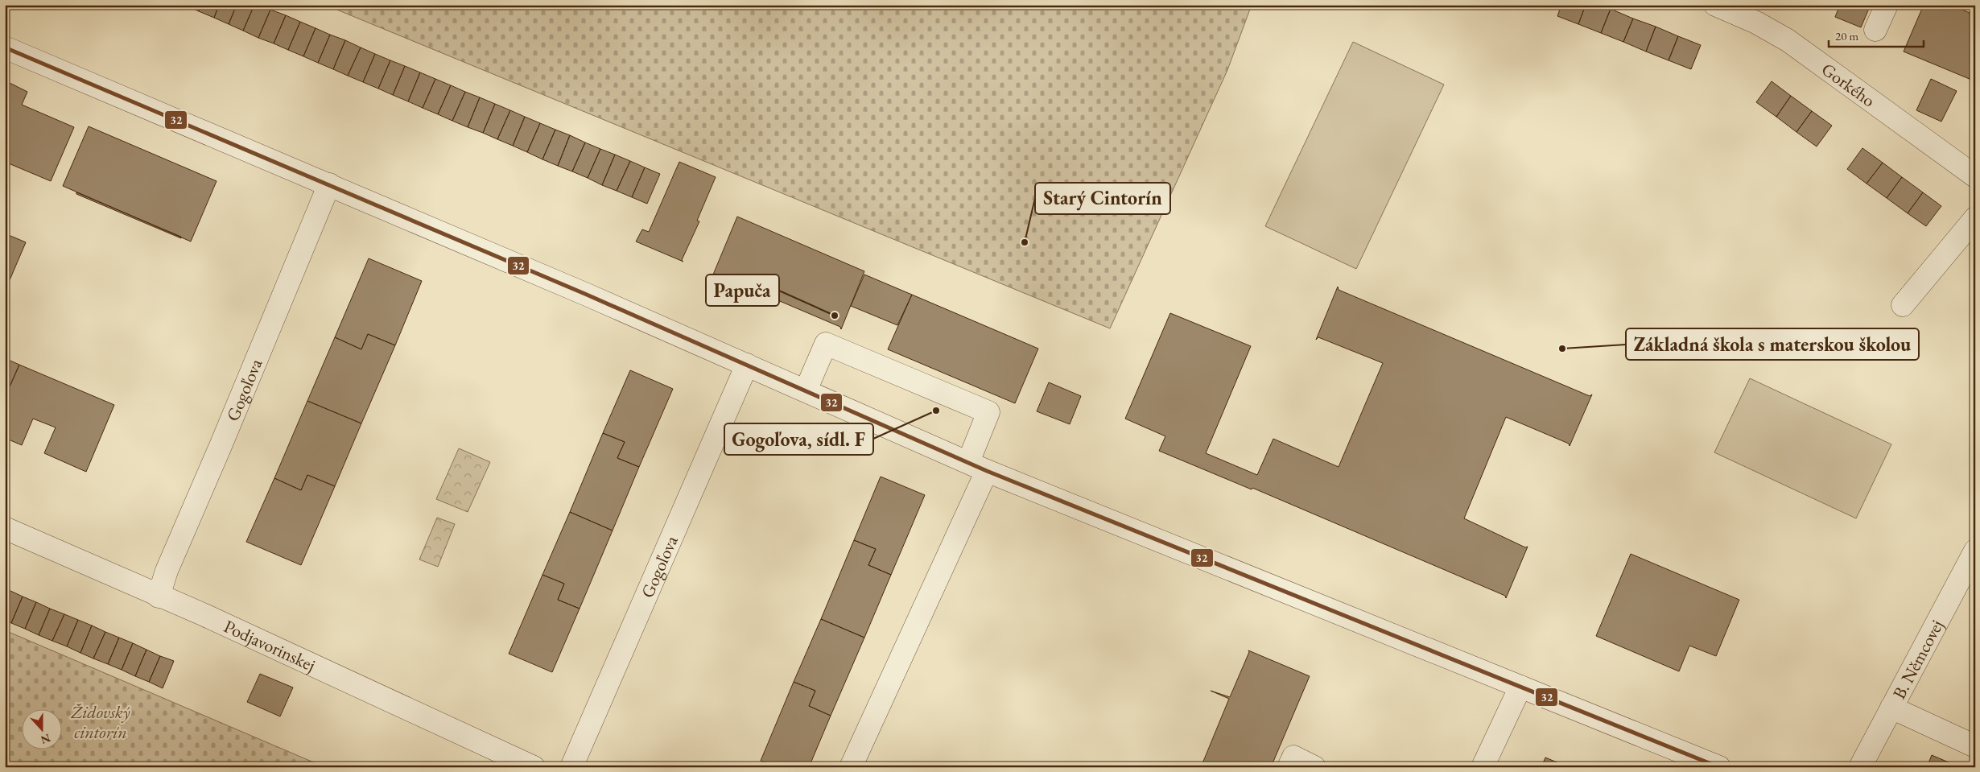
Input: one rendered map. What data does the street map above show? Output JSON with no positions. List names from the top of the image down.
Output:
{
  "streets": {
    "street": [
      "Gorkého",
      "Gogoľova",
      "Podjavorinskej",
      "B. Němcovej"
    ]
  },
  "crossings": [
    ["Gogoľova", "Podjavorinskej"]
  ],
  "parks": ["Židovský cintorín"],
  "places": [
    "Starý Cintorín",
    "Papuča",
    "Základná škola s materskou školou",
    "Gogoľova, sídl. F"
  ],
  "lines": ["transit line 32"],
  "scale_bar": "20 m",
  "north": "bottom"
}
